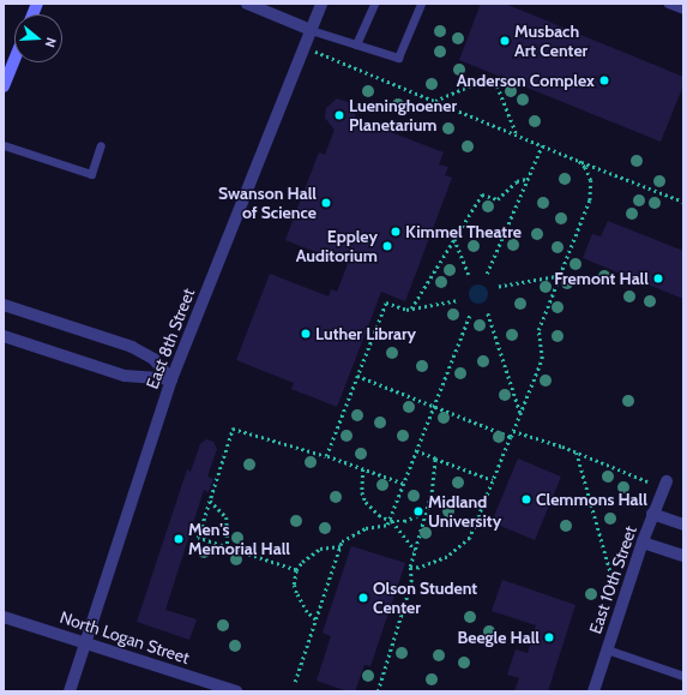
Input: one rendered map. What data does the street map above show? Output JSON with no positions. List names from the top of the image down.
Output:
{
  "streets": {
    "street": ["East 8th Street", "East 10th Street", "North Logan Street"]
  },
  "crossings": [
    ["East 8th Street", "North Logan Street"]
  ],
  "places": [
    "Musbach Art Center",
    "Anderson Complex",
    "Lueninghoener Planetarium",
    "Swanson Hall of Science",
    "Kimmel Theatre",
    "Eppley Auditorium",
    "Fremont Hall",
    "Luther Library",
    "Clemmons Hall",
    "Midland University",
    "Men's Memorial Hall",
    "Olson Student Center",
    "Beegle Hall"
  ],
  "north": "right"
}
